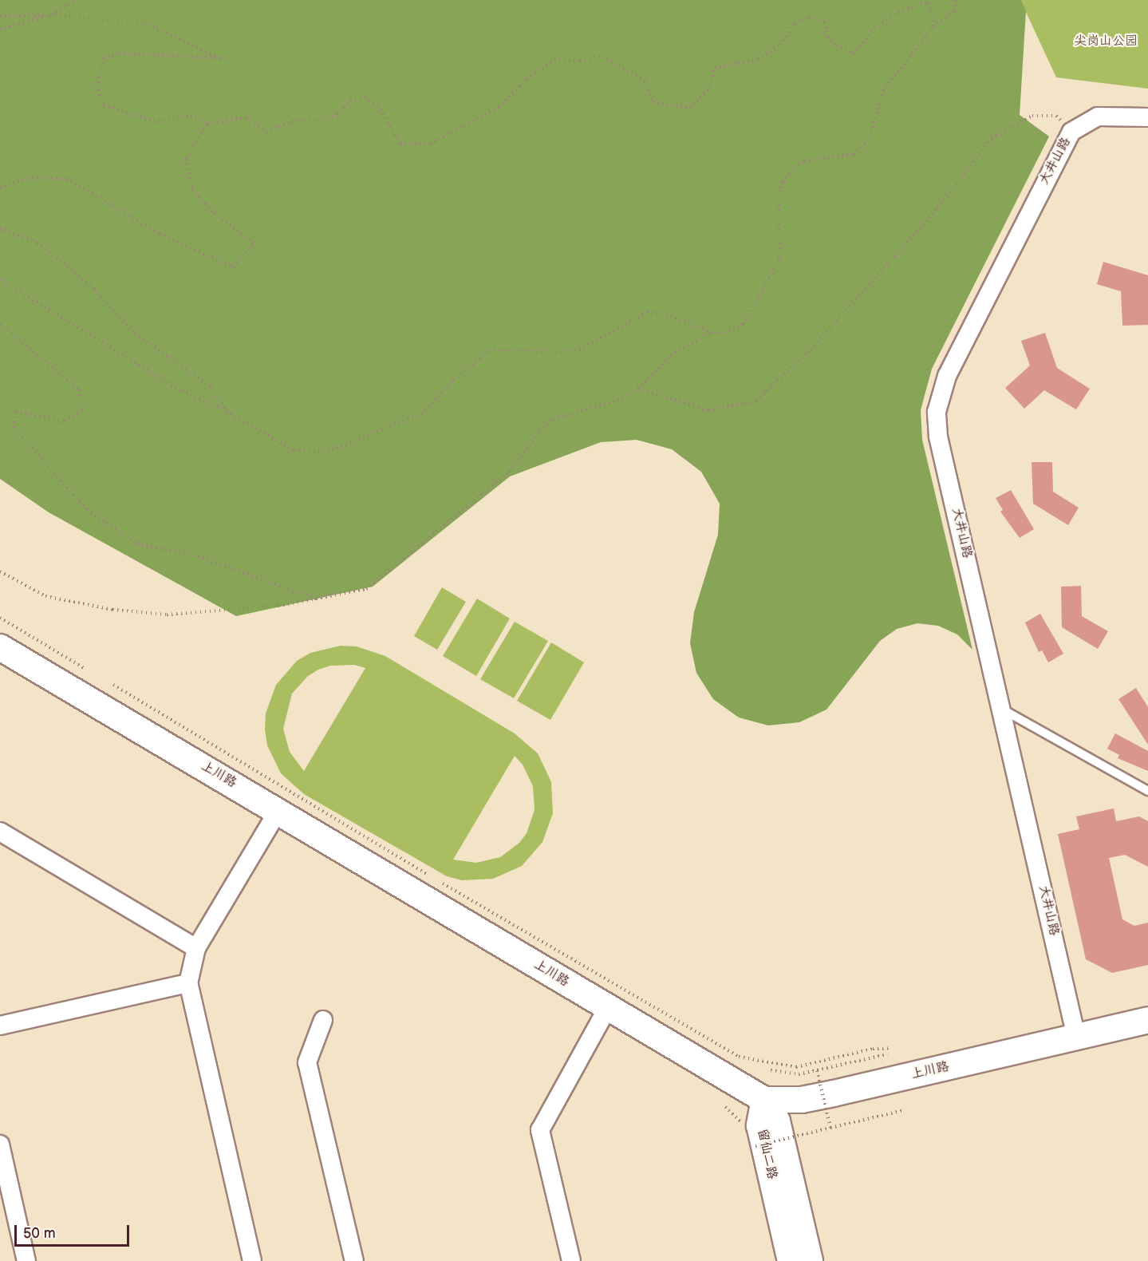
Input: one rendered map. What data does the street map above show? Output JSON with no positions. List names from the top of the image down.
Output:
{
  "streets": {
    "main road": ["上川路", "留仙二路"],
    "street": ["大井山路"]
  },
  "crossings": [
    ["大井山路", "上川路"],
    ["上川路", "留仙二路"]
  ],
  "parks": ["尖岗山公园"],
  "scale_bar": "50 m"
}
